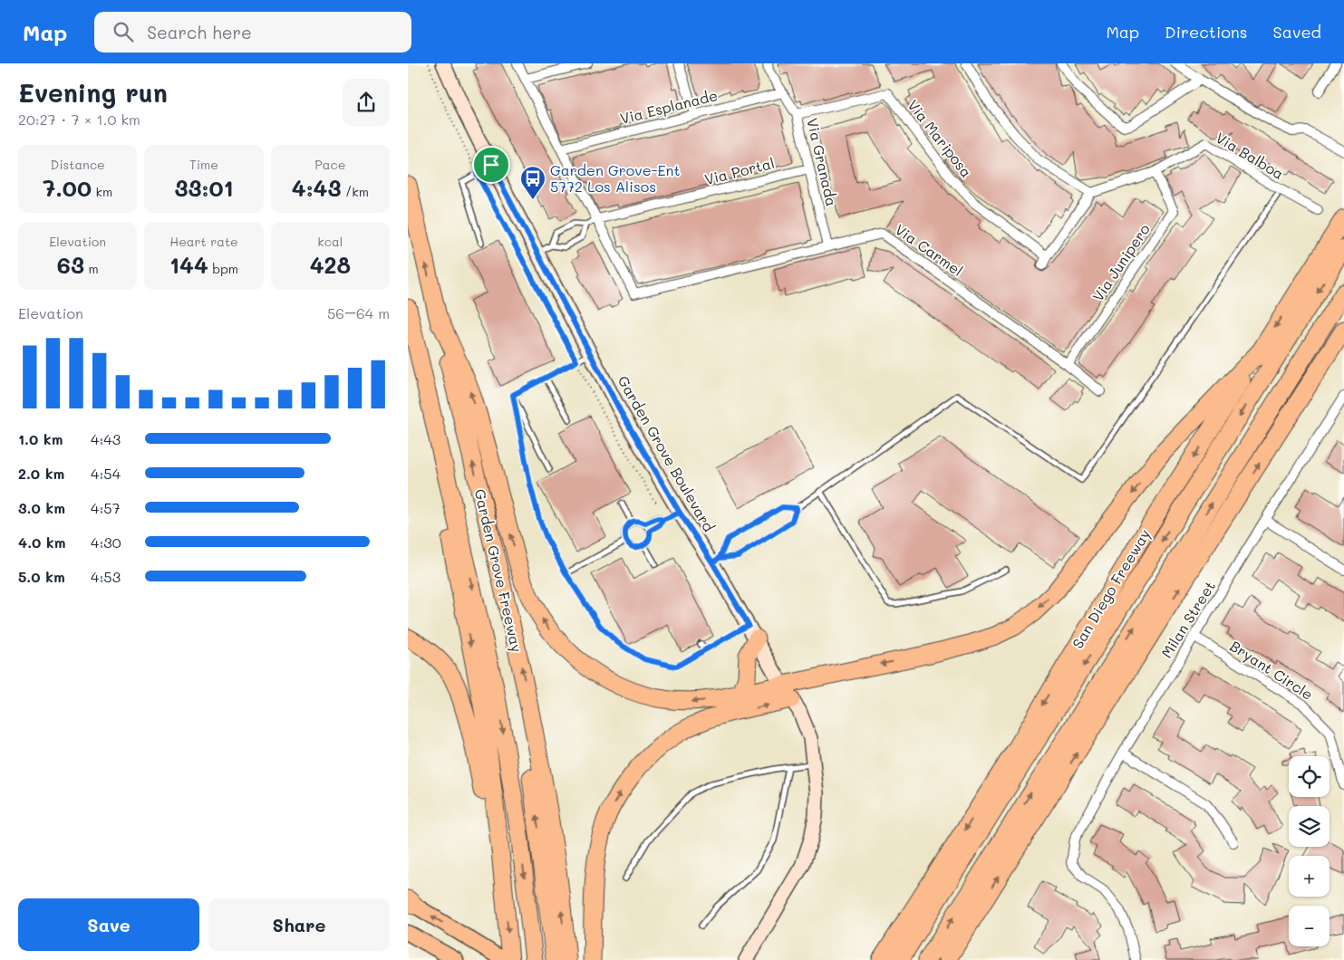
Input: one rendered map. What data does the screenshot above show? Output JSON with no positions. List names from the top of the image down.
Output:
{
  "streets": {
    "highway": ["Garden Grove Freeway", "San Diego Freeway"],
    "main road": ["Garden Grove Boulevard"],
    "street": [
      "Via Esplanade",
      "Via Mariposa",
      "Via Balboa",
      "Via Granada",
      "Via Portal",
      "Via Carmel",
      "Via Junipero",
      "Milan Street",
      "Bryant Circle"
    ]
  },
  "crossings": [
    ["Via Esplanade", "Via Granada"],
    ["Via Mariposa", "Via Granada"],
    ["Via Balboa", "Via Junipero"],
    ["Via Granada", "Via Portal"],
    ["Via Granada", "Via Carmel"],
    ["Via Portal", "Via Carmel"],
    ["Via Carmel", "Via Junipero"],
    ["Milan Street", "Bryant Circle"]
  ],
  "places": {
    "bus stop": ["Garden Grove-Ent 5772 Los Alisos"]
  },
  "page": {
    "header": "Map",
    "search": "Search here",
    "nav": ["Map", "Directions", "Saved"],
    "heading": ["Evening run", "20:27 · 7 × 1.0 km"],
    "stats": [
      ["Distance", "7.00 km"],
      ["Time", "33:01"],
      ["Pace", "4:43 /km"],
      ["Elevation", "63 m"],
      ["Heart rate", "144 bpm"],
      ["kcal", "428"]
    ],
    "chart": ["Elevation", "56–64 m"],
    "list": [
      {
        "name": "1.0 km",
        "note": "4:43"
      },
      {
        "name": "2.0 km",
        "note": "4:54"
      },
      {
        "name": "3.0 km",
        "note": "4:57"
      },
      {
        "name": "4.0 km",
        "note": "4:30"
      },
      {
        "name": "5.0 km",
        "note": "4:53"
      }
    ],
    "map_buttons": ["+", "−"],
    "buttons": ["Save", "Share"]
  }
}
